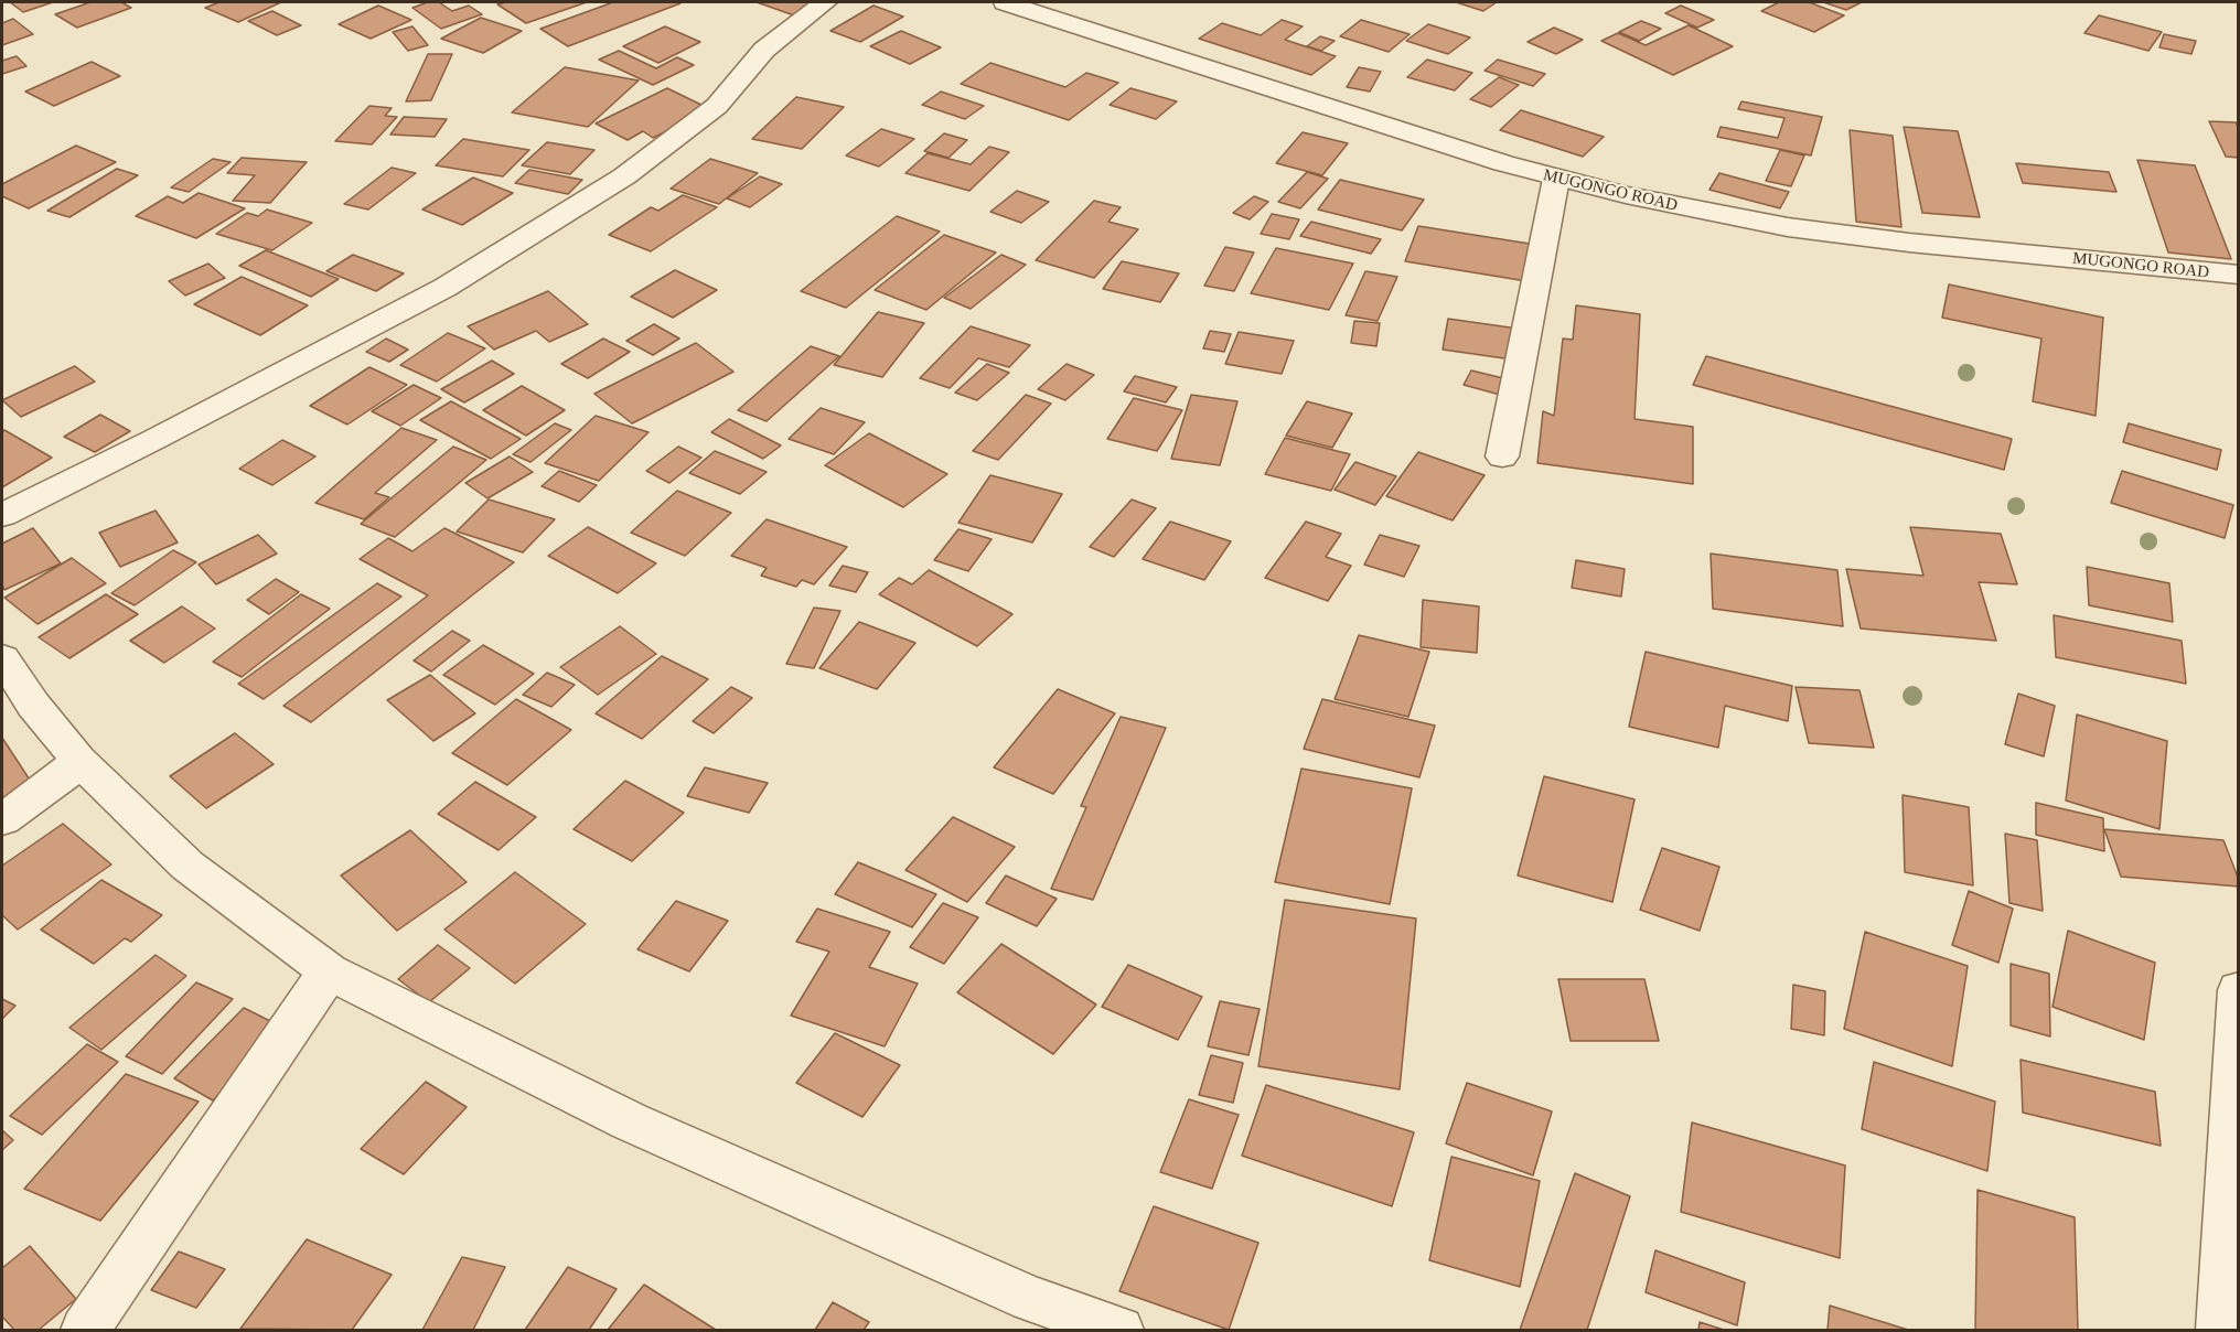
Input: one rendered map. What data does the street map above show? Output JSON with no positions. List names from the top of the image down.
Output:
{
  "streets": {
    "street": ["MUGONGO ROAD"]
  }
}
